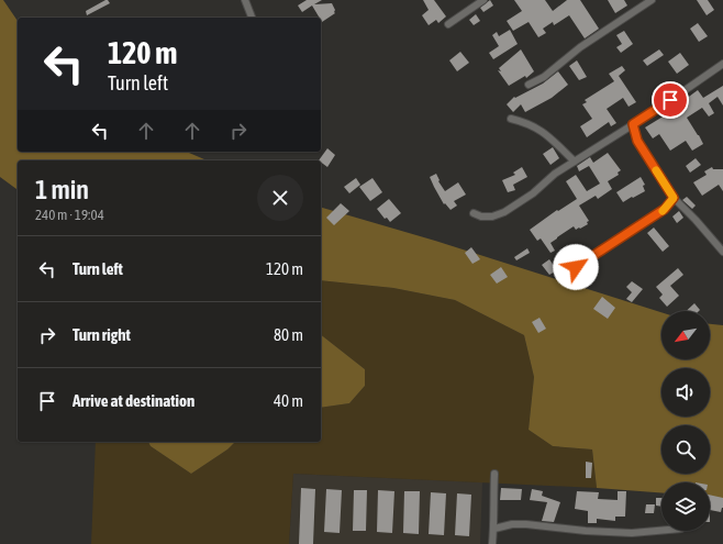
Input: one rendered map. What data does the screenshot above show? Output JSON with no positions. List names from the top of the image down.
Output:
{
  "north": "bottom left",
  "page": {
    "turn": ["120 m", "Turn left"],
    "heading": ["1 min", "240 m · 19:04"],
    "list": [
      {
        "name": "Turn left",
        "value": "120 m"
      },
      {
        "name": "Turn right",
        "value": "80 m"
      },
      {
        "name": "Arrive at destination",
        "value": "40 m"
      }
    ]
  }
}
